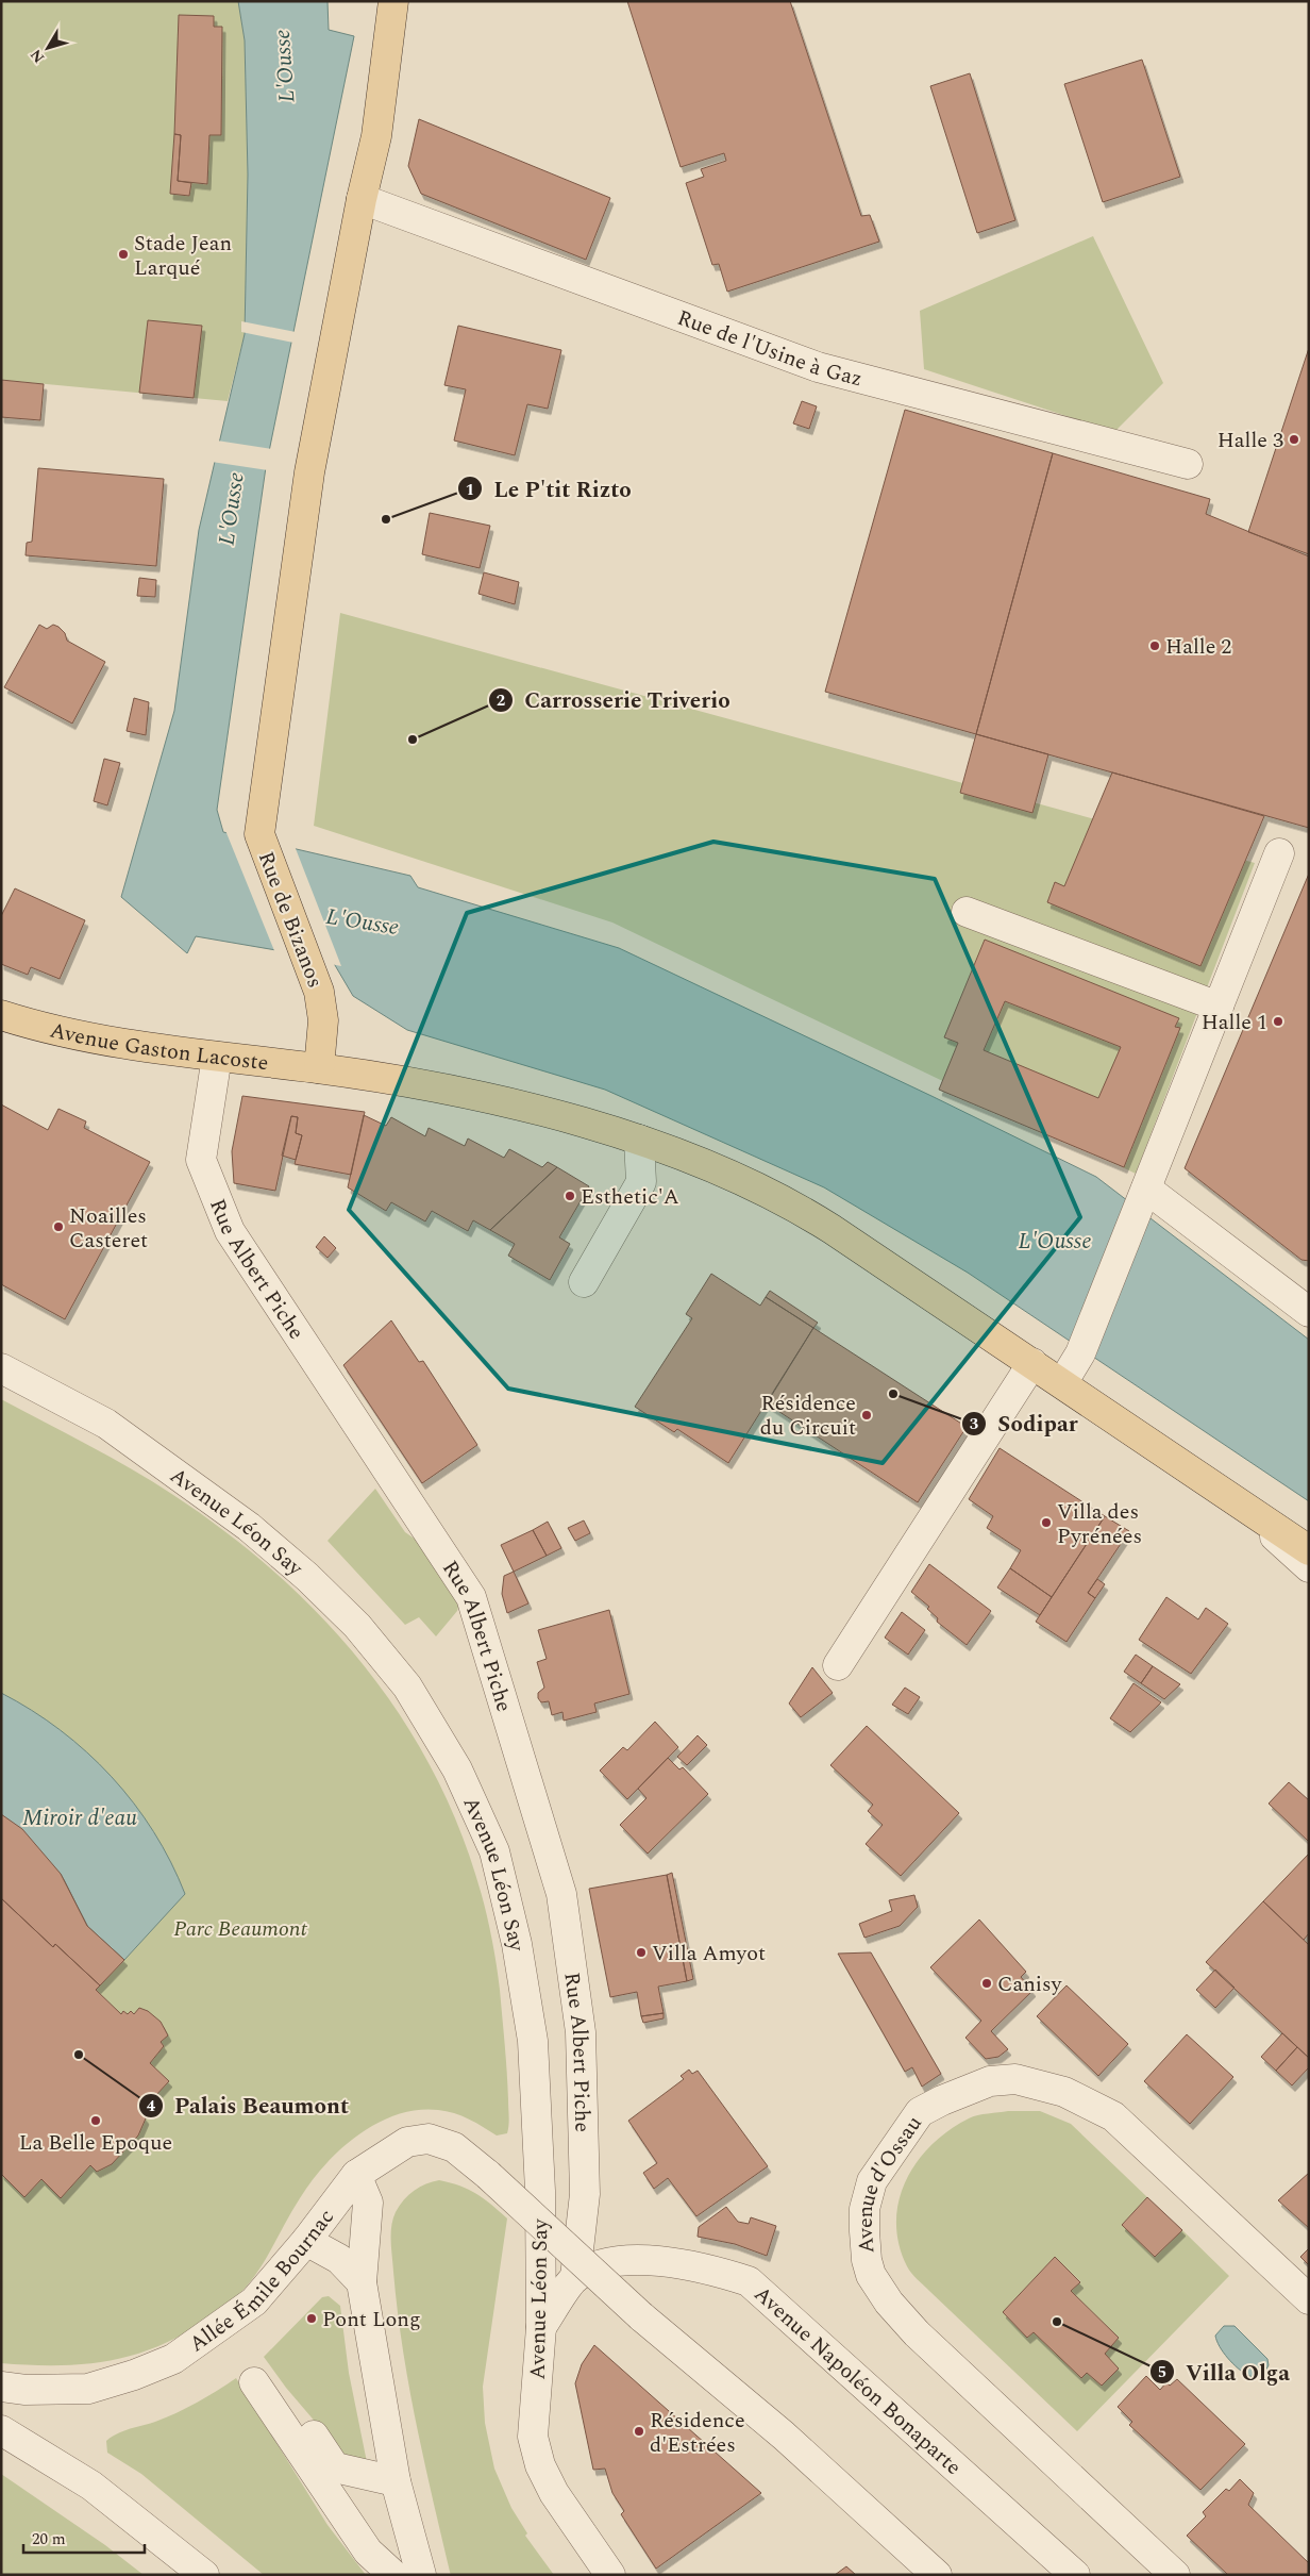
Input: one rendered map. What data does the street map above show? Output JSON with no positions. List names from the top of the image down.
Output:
{
  "streets": {
    "main road": ["Rue de Bizanos", "Avenue Gaston Lacoste"],
    "street": [
      "Rue de l'Usine à Gaz",
      "Rue Albert Piche",
      "Avenue Léon Say",
      "Avenue d'Ossau",
      "Allée Émile Bournac",
      "Avenue Napoléon Bonaparte"
    ]
  },
  "crossings": [
    ["Rue de l'Usine à Gaz", "Rue de Bizanos"],
    ["Rue de Bizanos", "Avenue Gaston Lacoste"],
    ["Avenue Gaston Lacoste", "Rue Albert Piche"],
    ["Rue Albert Piche", "Avenue Napoléon Bonaparte"],
    ["Avenue Léon Say", "Avenue Napoléon Bonaparte"]
  ],
  "water": ["L'Ousse", "Miroir d'eau"],
  "parks": ["Parc Beaumont"],
  "places": [
    "Stade Jean Larqué",
    "Halle 3",
    "Le P'tit Rizto",
    "Halle 2",
    "Carrosserie Triverio",
    "Halle 1",
    "Esthetic'A",
    "Noailles Casteret",
    "Sodipar",
    "Résidence du Circuit",
    "Villa des Pyrénées",
    "Villa Amyot",
    "Canisy",
    "Palais Beaumont",
    "La Belle Epoque",
    "Pont Long",
    "Villa Olga",
    "Résidence d'Estrées"
  ],
  "scale_bar": "20 m",
  "north": "bottom left"
}
